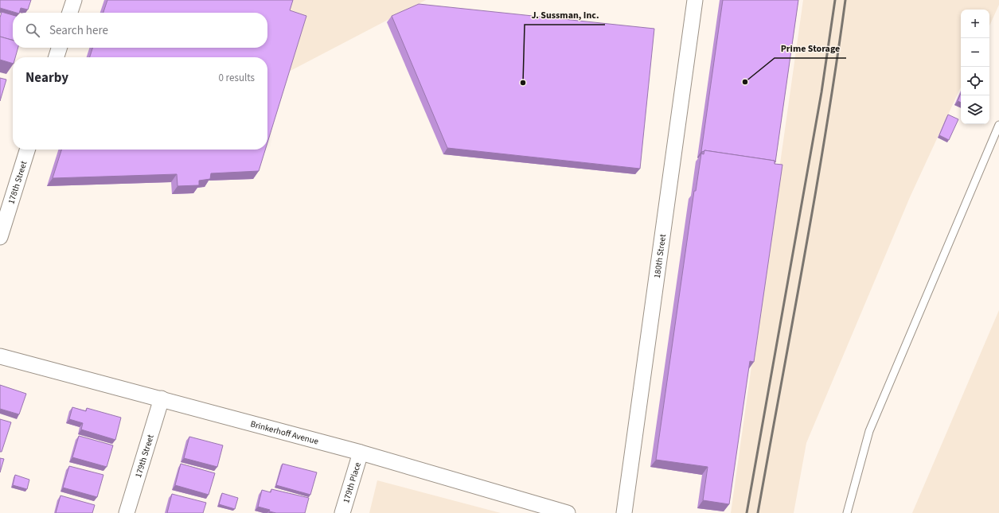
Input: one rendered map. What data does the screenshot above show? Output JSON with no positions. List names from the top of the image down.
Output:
{
  "streets": {
    "street": [
      "178th Street",
      "180th Street",
      "Brinkerhoff Avenue",
      "179th Street",
      "179th Place"
    ]
  },
  "crossings": [
    ["Brinkerhoff Avenue", "179th Street"],
    ["Brinkerhoff Avenue", "179th Place"]
  ],
  "places": ["Prime Storage", "J. Sussman, Inc."],
  "page": {
    "map_buttons": ["+", "−"],
    "search": "Search here",
    "heading": ["Nearby", "0 results"]
  }
}
